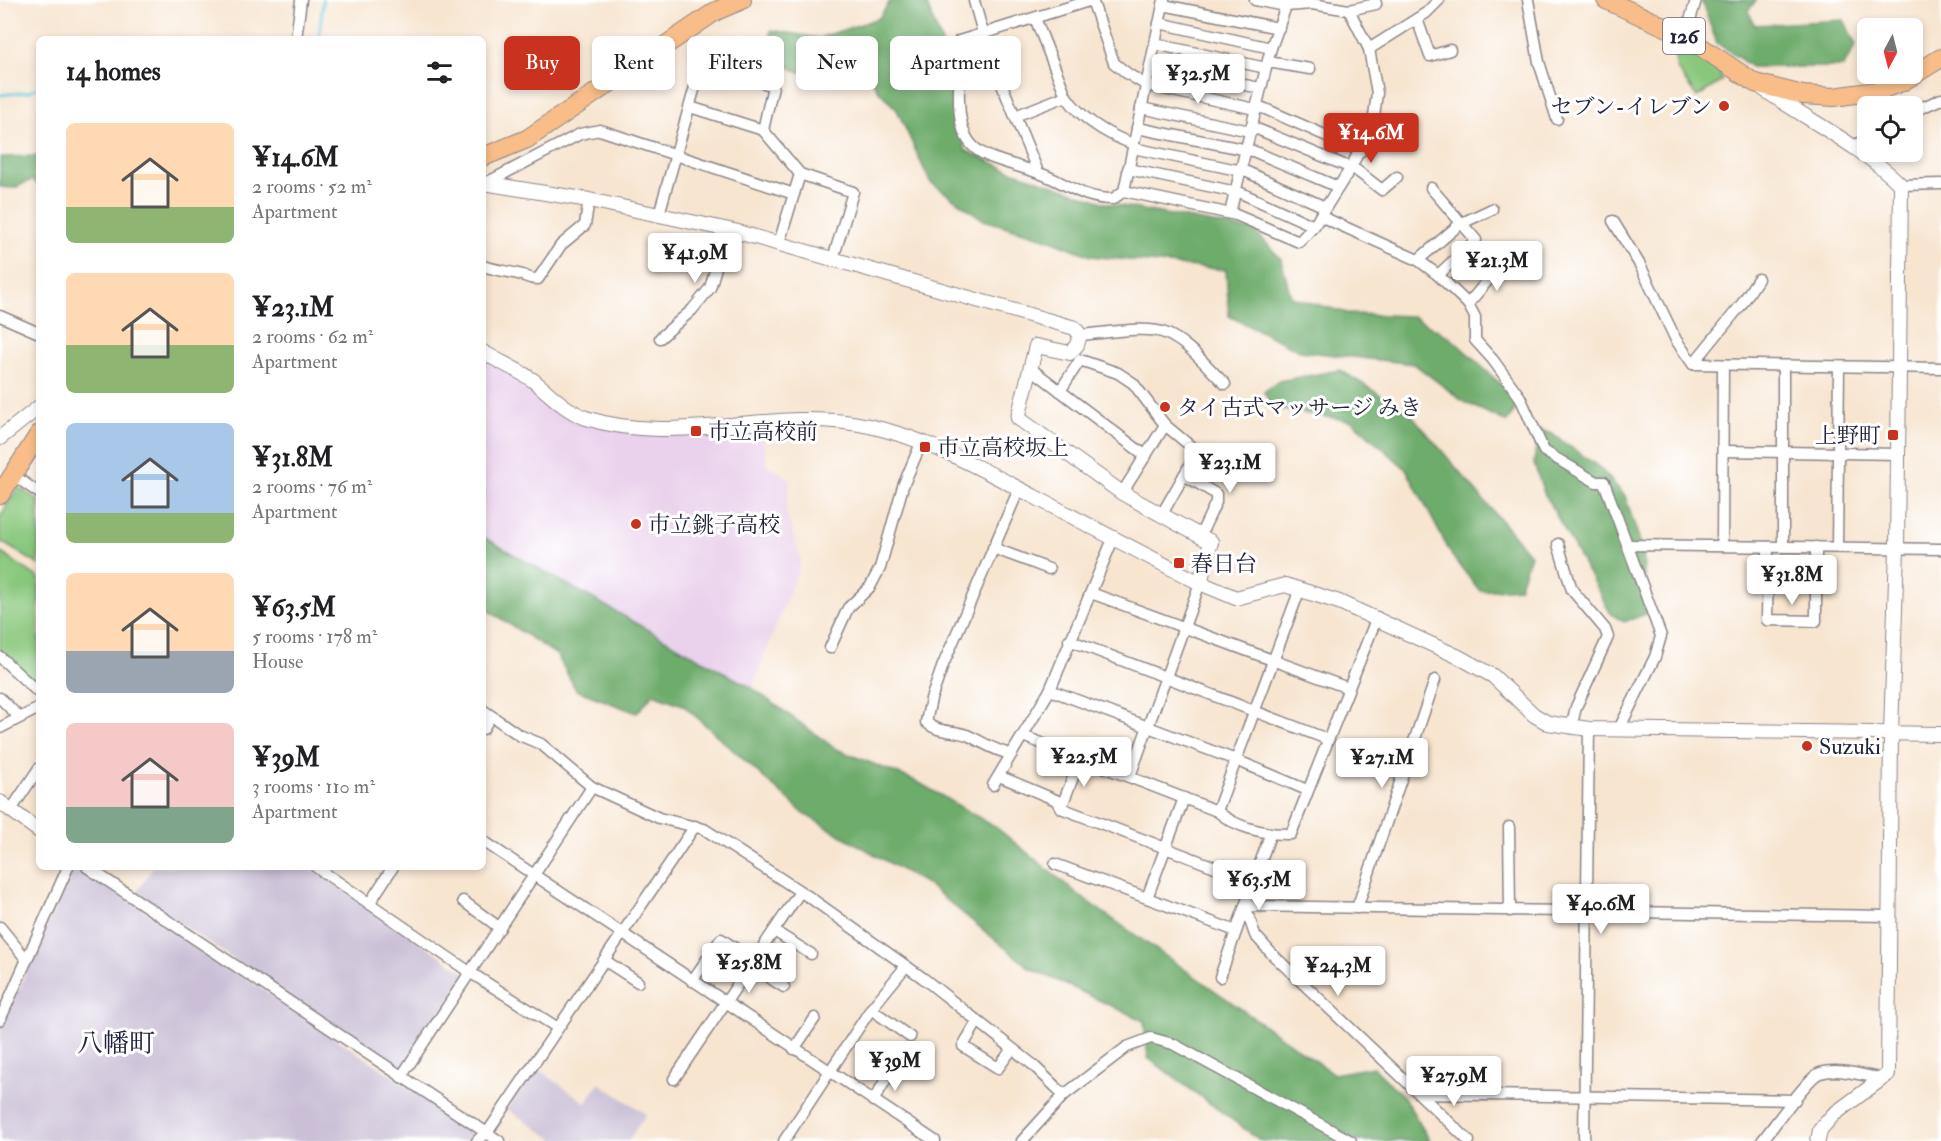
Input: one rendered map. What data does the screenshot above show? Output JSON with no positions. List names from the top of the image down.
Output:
{
  "streets": {
    "highway": ["126"]
  },
  "districts": ["八幡町"],
  "places": {
    "other": [
      "セブン-イレブン",
      "タイ古式マッサージ みき",
      "市立銚子高校",
      "Suzuki"
    ],
    "transit": [
      "市立高校前",
      "上野町",
      "市立高校坂上",
      "春日台"
    ]
  },
  "north": "bottom",
  "page": {
    "chip": [
      "Buy",
      "Rent",
      "Filters",
      "New",
      "Apartment"
    ],
    "heading": "14 homes",
    "price": [
      "¥32.5M",
      "¥14.6M",
      "¥41.9M",
      "¥21.3M",
      "¥23.1M",
      "¥31.8M",
      "¥22.5M",
      "¥27.1M",
      "¥63.5M",
      "¥40.6M",
      "¥25.8M",
      "¥24.3M",
      "¥39M",
      "¥27.9M"
    ],
    "list": [
      {
        "name": "¥14.6M",
        "note": "2 rooms · 52 m² · Apartment"
      },
      {
        "name": "¥23.1M",
        "note": "2 rooms · 62 m² · Apartment"
      },
      {
        "name": "¥31.8M",
        "note": "2 rooms · 76 m² · Apartment"
      },
      {
        "name": "¥63.5M",
        "note": "5 rooms · 178 m² · House"
      },
      {
        "name": "¥39M",
        "note": "3 rooms · 110 m² · Apartment"
      }
    ]
  }
}
